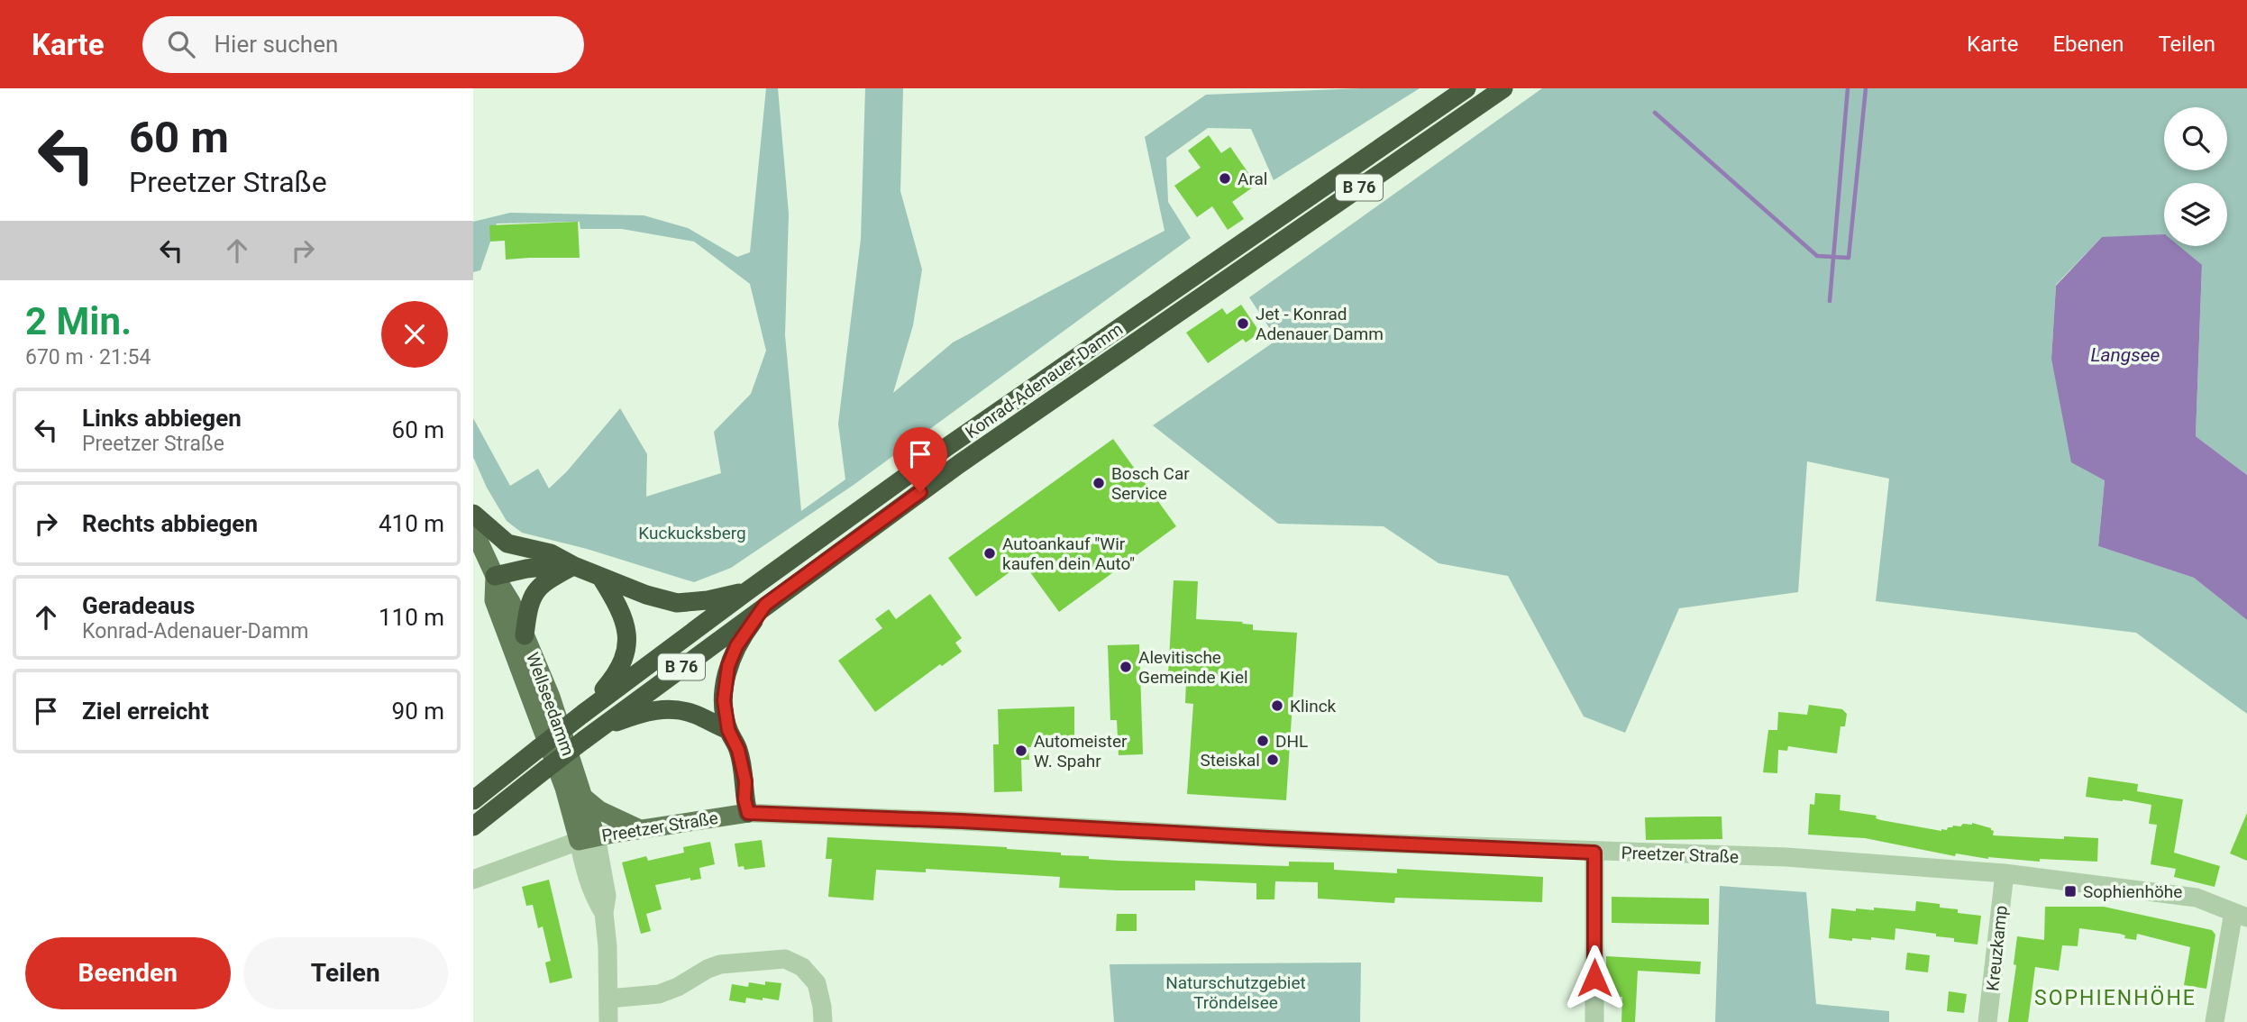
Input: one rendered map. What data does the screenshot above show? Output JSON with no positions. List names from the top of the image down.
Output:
{
  "streets": {
    "highway": ["B 76", "Konrad-Adenauer-Damm"],
    "main road": ["Wellseedamm", "Preetzer Straße"],
    "street": ["Kreuzkamp"]
  },
  "crossings": [
    ["B 76", "Konrad-Adenauer-Damm"],
    ["Wellseedamm", "Preetzer Straße"],
    ["Preetzer Straße", "Kreuzkamp"]
  ],
  "districts": ["SOPHIENHÖHE"],
  "water": ["Langsee"],
  "parks": ["Kuckucksberg", "Naturschutzgebiet Tröndelsee"],
  "places": {
    "other": [
      "Aral",
      "Jet - Konrad Adenauer Damm",
      "Bosch Car Service",
      "Autoankauf \"Wir kaufen dein Auto\"",
      "Alevitische Gemeinde Kiel",
      "Klinck",
      "DHL",
      "Automeister W. Spahr",
      "Steiskal"
    ],
    "transit": ["Sophienhöhe"]
  },
  "page": {
    "header": "Karte",
    "search": "Hier suchen",
    "nav": ["Karte", "Ebenen", "Teilen"],
    "turn": ["60 m", "Preetzer Straße"],
    "heading": ["2 Min.", "670 m · 21:54"],
    "list": [
      {
        "name": "Links abbiegen",
        "note": "Preetzer Straße",
        "value": "60 m"
      },
      {
        "name": "Rechts abbiegen",
        "value": "410 m"
      },
      {
        "name": "Geradeaus",
        "note": "Konrad-Adenauer-Damm",
        "value": "110 m"
      },
      {
        "name": "Ziel erreicht",
        "value": "90 m"
      }
    ],
    "buttons": ["Beenden", "Teilen"]
  }
}
